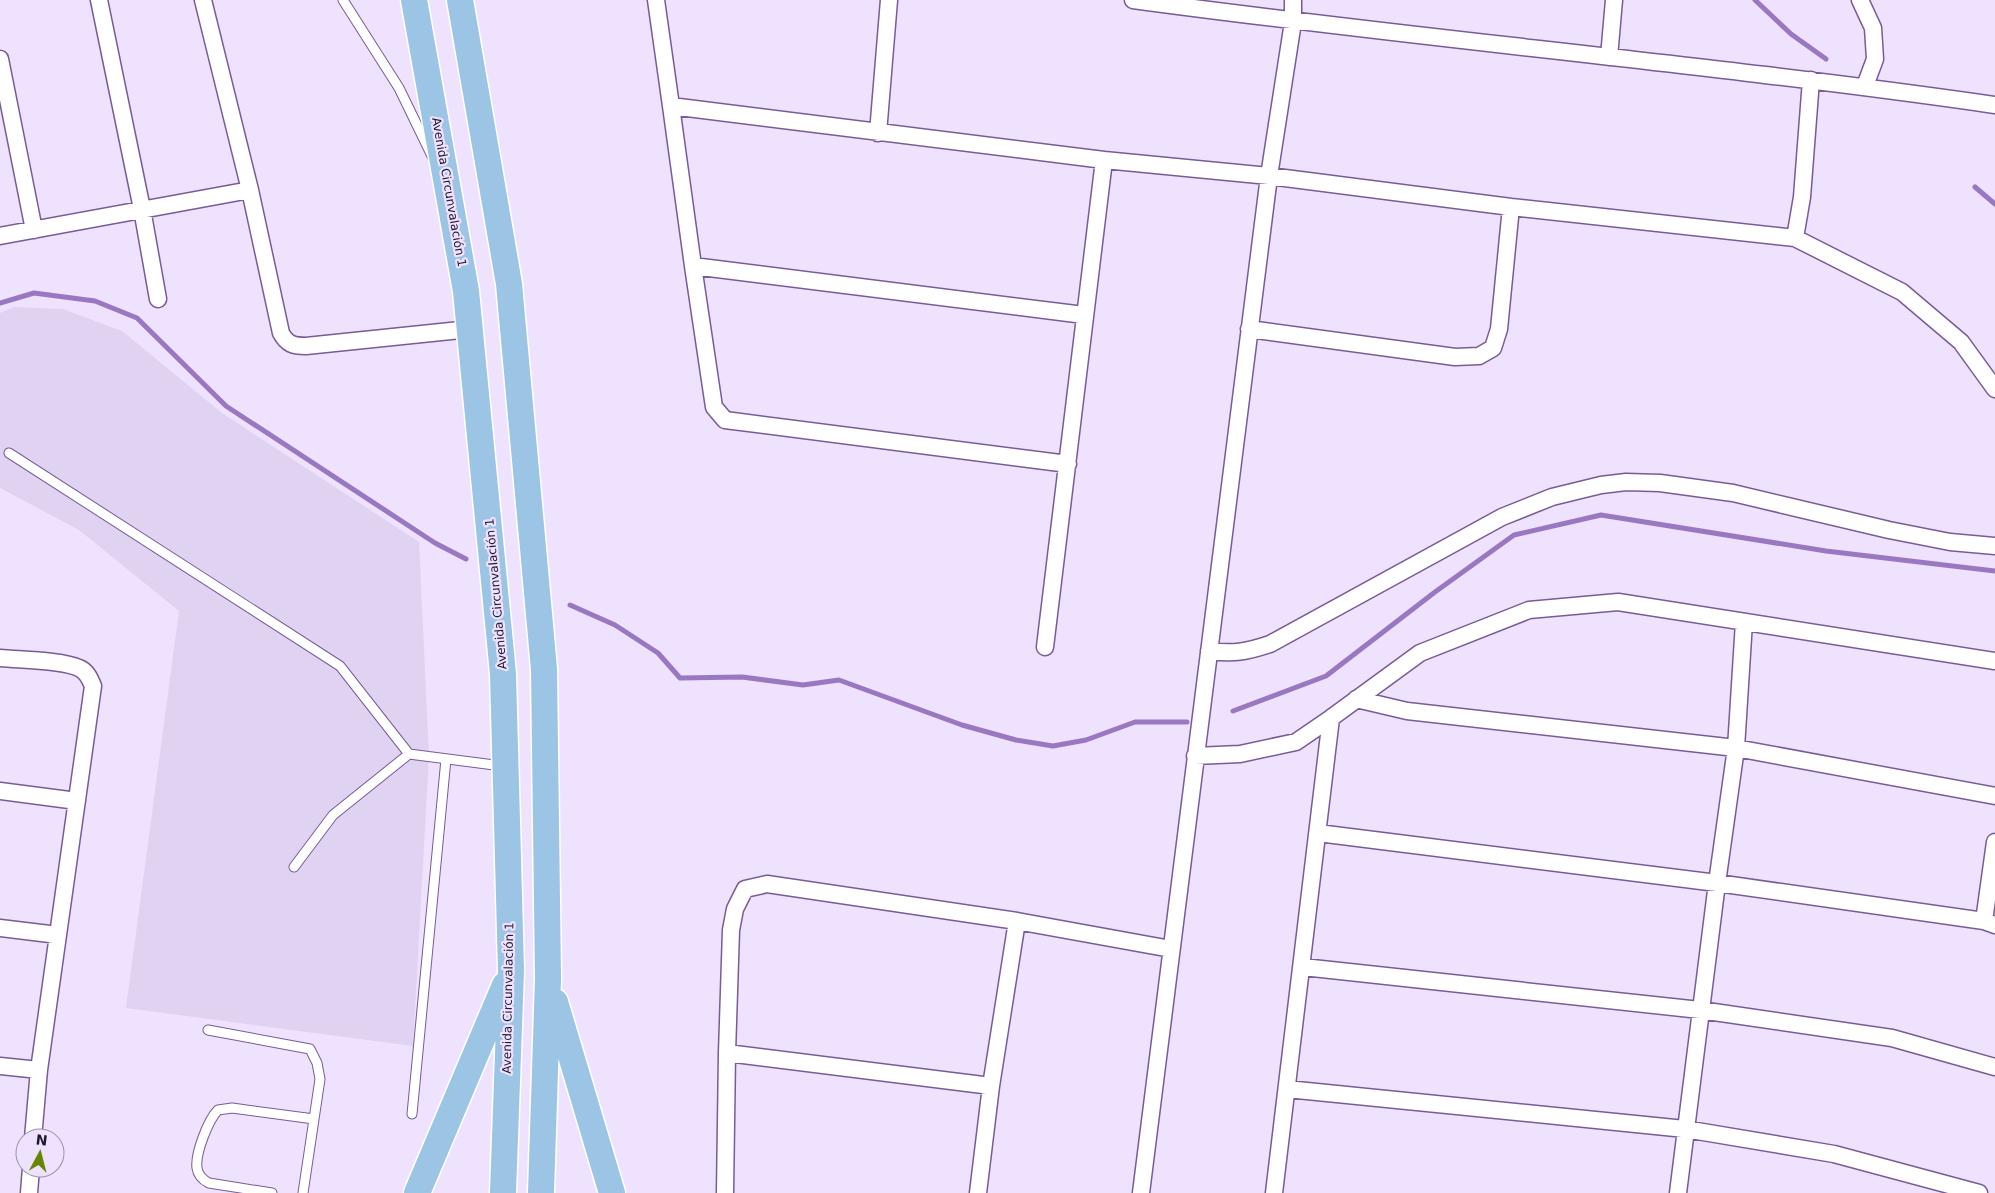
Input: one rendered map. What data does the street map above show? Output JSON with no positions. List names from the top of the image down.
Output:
{
  "streets": {
    "main road": ["Avenida Circunvalación 1"]
  },
  "north": "top"
}
